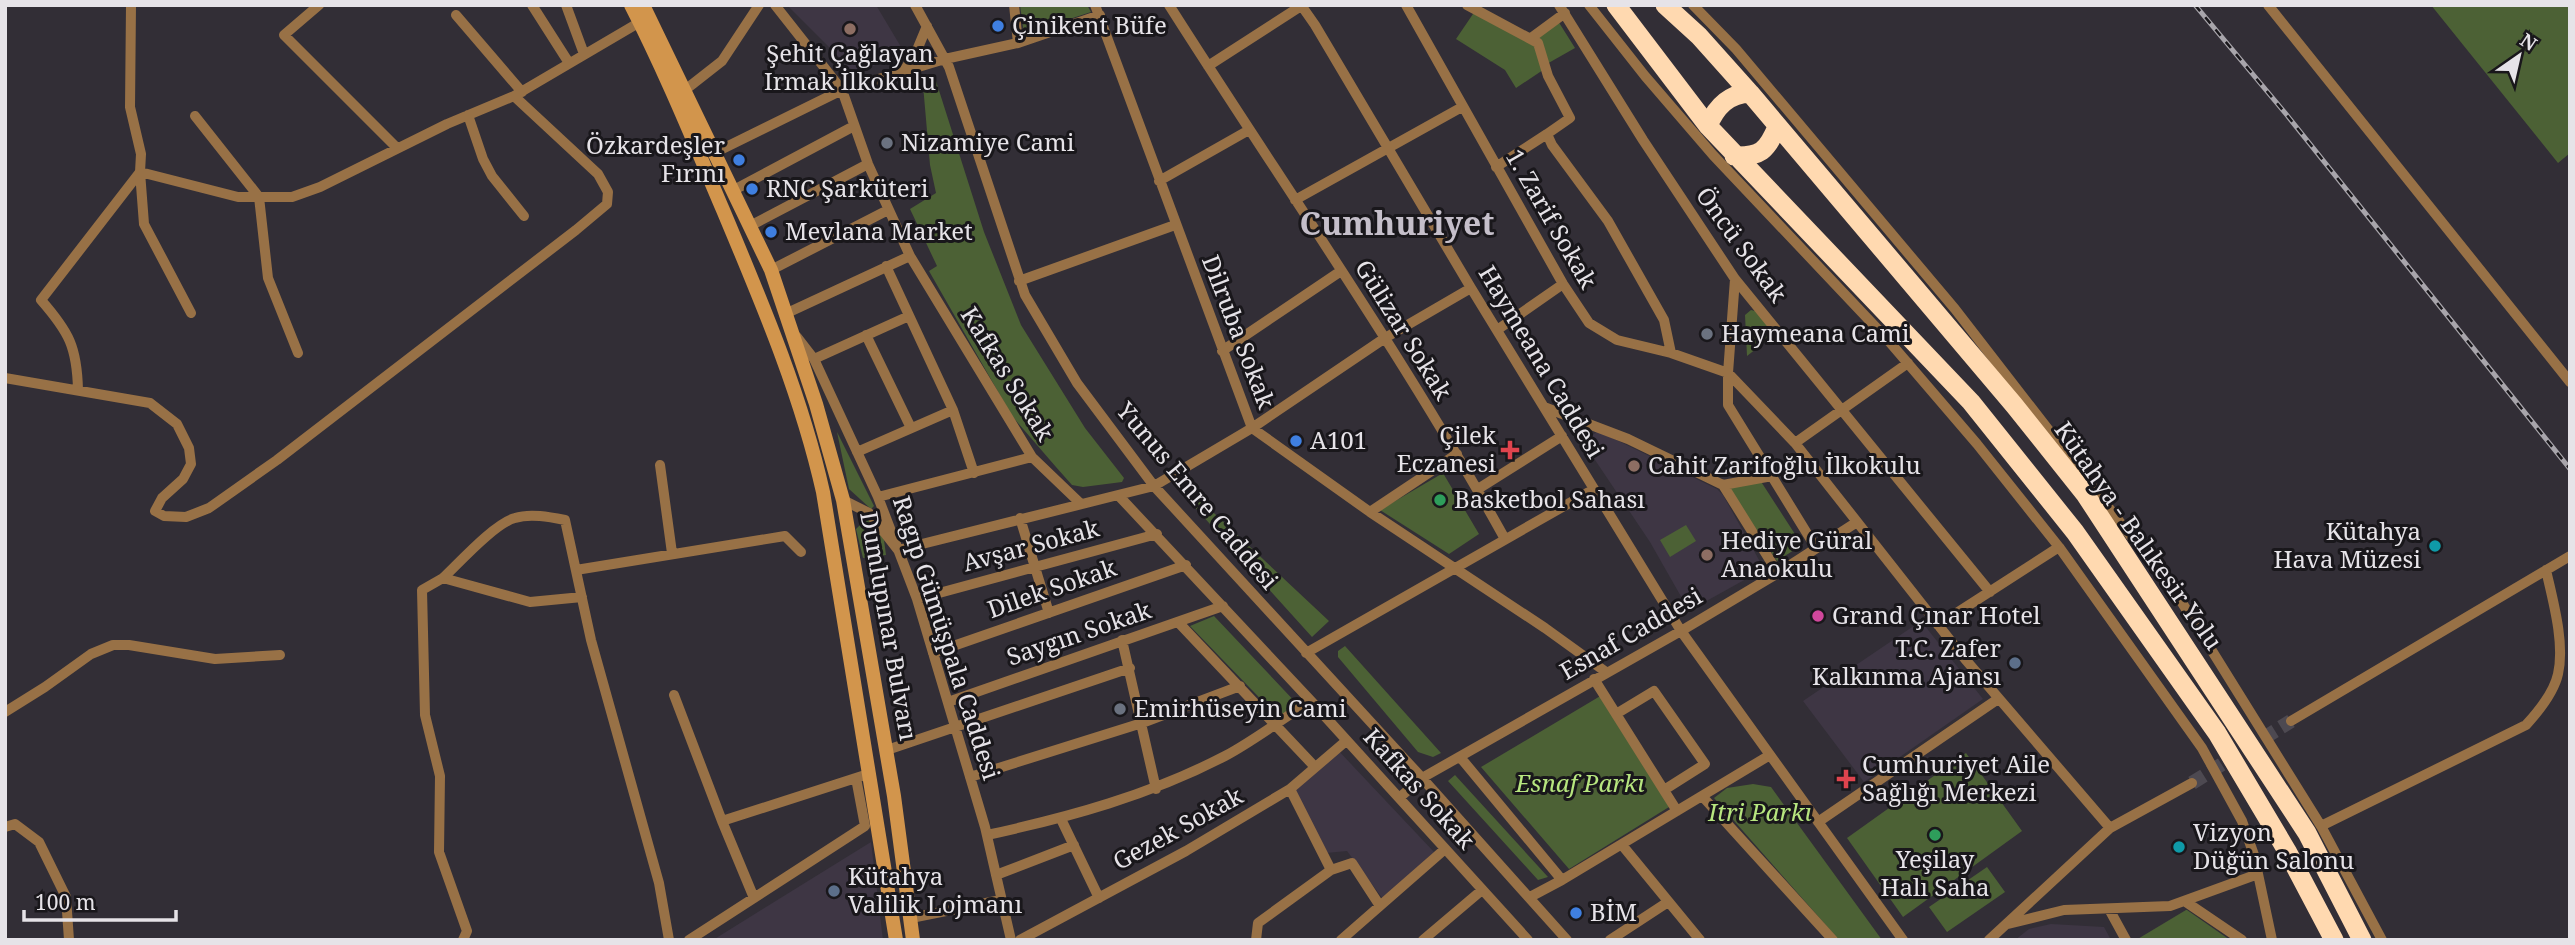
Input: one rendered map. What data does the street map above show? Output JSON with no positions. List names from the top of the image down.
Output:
{
  "streets": {
    "highway": ["Kütahya - Balıkesir Yolu"],
    "main road": ["Dumlupınar Bulvarı"],
    "street": [
      "1. Zarif Sokak",
      "Öncü Sokak",
      "Gülizar Sokak",
      "Dilruba Sokak",
      "Haymeana Caddesi",
      "Kafkas Sokak",
      "Yunus Emre Caddesi",
      "Avşar Sokak",
      "Dilek Sokak",
      "Saygın Sokak",
      "Esnaf Caddesi",
      "Ragıp Gümüşpala Caddesi",
      "Gezek Sokak"
    ]
  },
  "crossings": [
    ["Dilruba Sokak", "Esnaf Caddesi"],
    ["Haymeana Caddesi", "Esnaf Caddesi"],
    ["Kafkas Sokak", "Avşar Sokak"],
    ["Kafkas Sokak", "Dilek Sokak"],
    ["Kafkas Sokak", "Saygın Sokak"],
    ["Kafkas Sokak", "Esnaf Caddesi"],
    ["Kafkas Sokak", "Gezek Sokak"],
    ["Yunus Emre Caddesi", "Esnaf Caddesi"],
    ["Avşar Sokak", "Ragıp Gümüşpala Caddesi"],
    ["Dilek Sokak", "Ragıp Gümüşpala Caddesi"],
    ["Dumlupınar Bulvarı", "Ragıp Gümüşpala Caddesi"],
    ["Saygın Sokak", "Ragıp Gümüşpala Caddesi"]
  ],
  "districts": ["Cumhuriyet"],
  "parks": ["Esnaf Parkı", "Itri Parkı"],
  "places": {
    "other": [
      "Çinikent Büfe",
      "Şehit Çağlayan Irmak İlkokulu",
      "Nizamiye Cami",
      "Özkardeşler Fırını",
      "RNC Şarküteri",
      "Mevlana Market",
      "Haymeana Cami",
      "A101",
      "Cahit Zarifoğlu İlkokulu",
      "Basketbol Sahası",
      "Kütahya Hava Müzesi",
      "Hediye Güral Anaokulu",
      "Grand Çınar Hotel",
      "T.C. Zafer Kalkınma Ajansı",
      "Emirhüseyin Cami",
      "Yeşilay Halı Saha",
      "Vizyon Düğün Salonu",
      "Kütahya Valilik Lojmanı",
      "BİM"
    ],
    "health": ["Çilek Eczanesi", "Cumhuriyet Aile Sağlığı Merkezi"]
  },
  "scale_bar": "100 m",
  "north": "top right"
}
